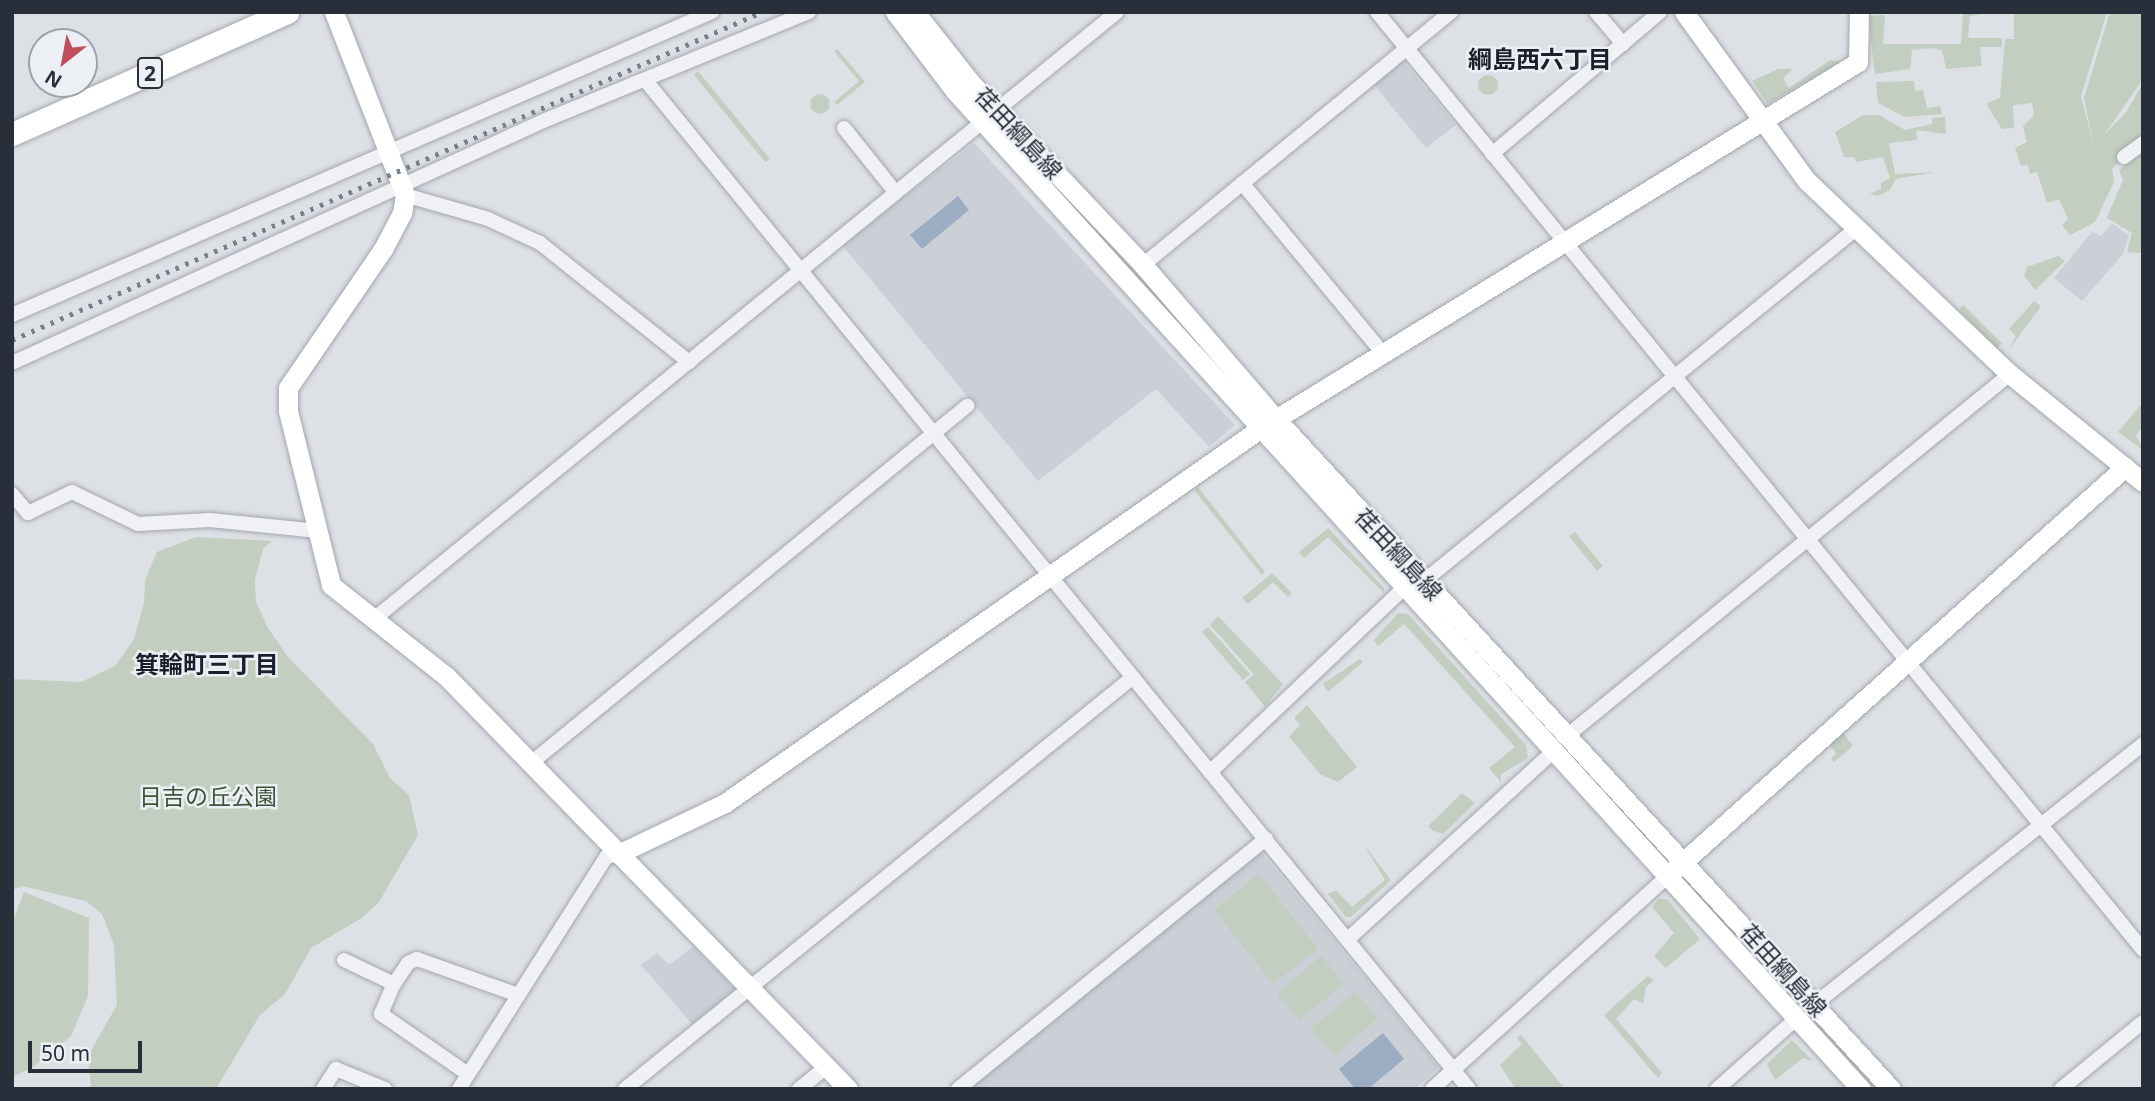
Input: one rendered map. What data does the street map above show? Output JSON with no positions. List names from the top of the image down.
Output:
{
  "streets": {
    "main road": ["2"],
    "street": ["荏田綱島線"]
  },
  "districts": ["綱島西六丁目", "箕輪町三丁目"],
  "parks": ["日吉の丘公園"],
  "scale_bar": "50 m",
  "north": "bottom left"
}
